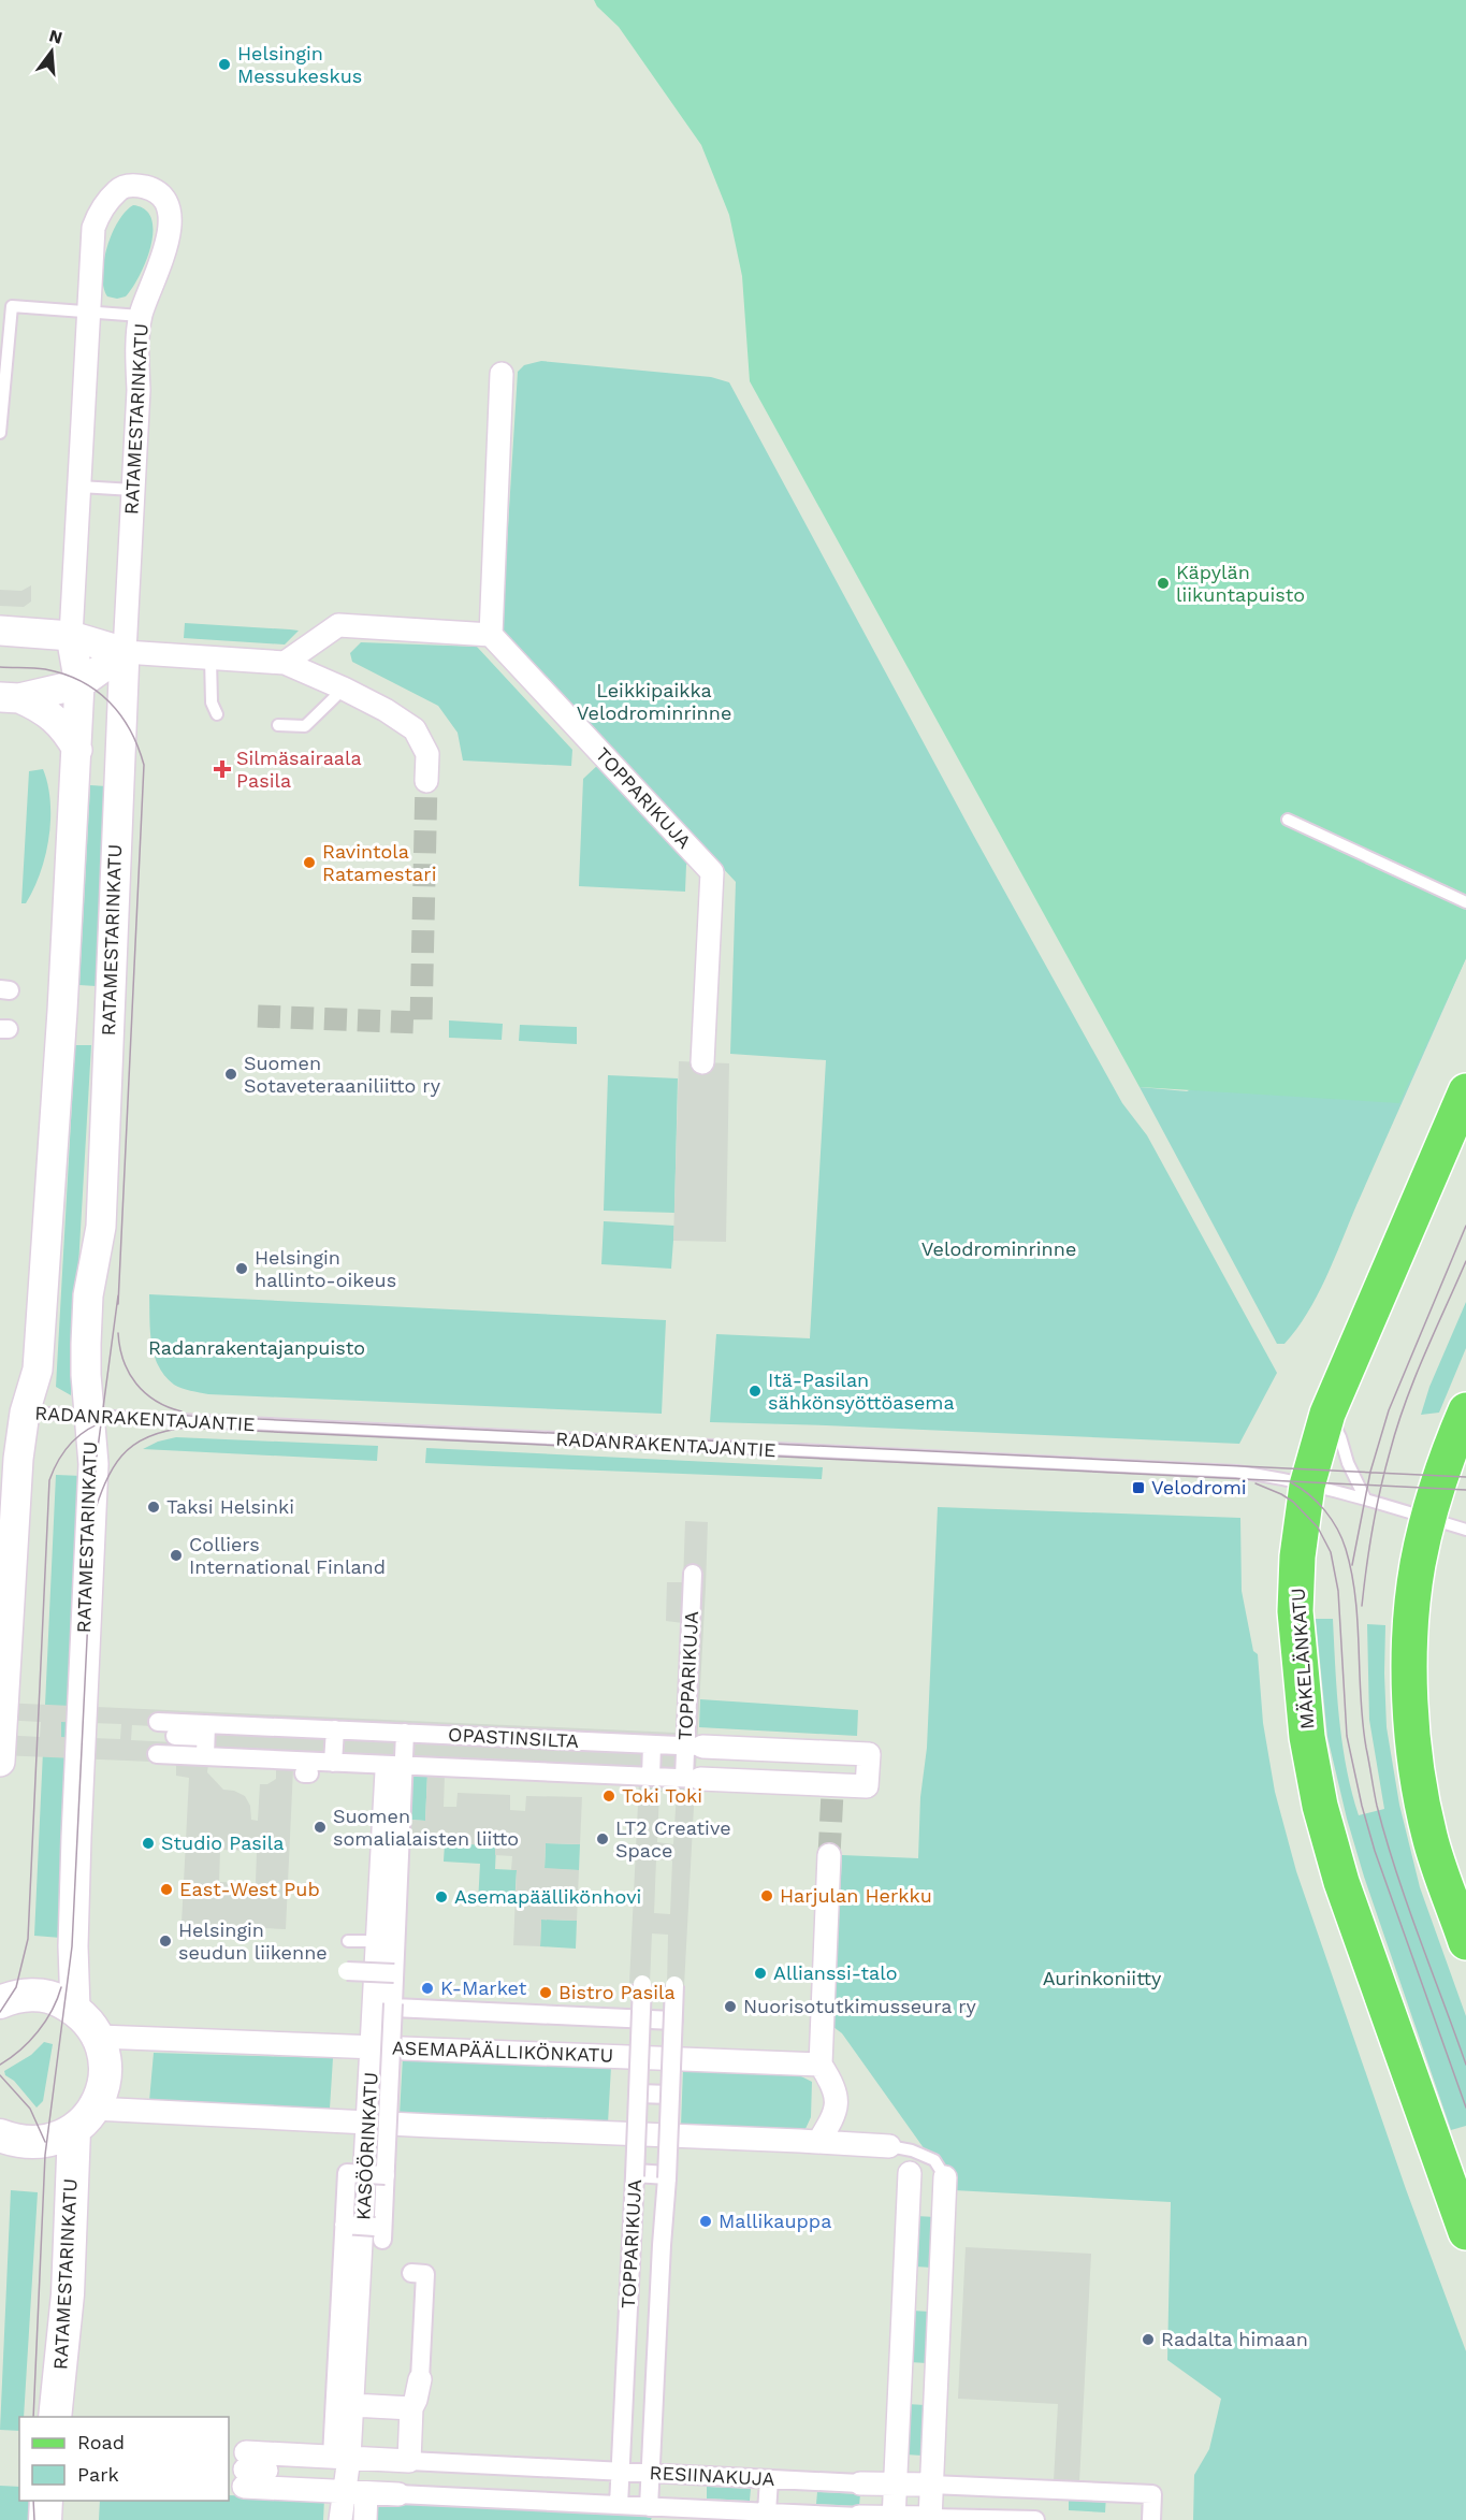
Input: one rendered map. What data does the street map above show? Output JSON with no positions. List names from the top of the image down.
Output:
{
  "streets": {
    "main road": ["RATAMESTARINKATU", "MÄKELÄNKATU"],
    "street": [
      "TOPPARIKUJA",
      "OPASTINSILTA",
      "ASEMAPÄÄLLIKÖNKATU",
      "KASÖÖRINKATU",
      "RESIINAKUJA"
    ],
    "lane": ["RADANRAKENTAJANTIE"]
  },
  "crossings": [
    ["RATAMESTARINKATU", "RADANRAKENTAJANTIE"],
    ["RATAMESTARINKATU", "ASEMAPÄÄLLIKÖNKATU"],
    ["TOPPARIKUJA", "OPASTINSILTA"],
    ["TOPPARIKUJA", "RESIINAKUJA"],
    ["RADANRAKENTAJANTIE", "MÄKELÄNKATU"],
    ["OPASTINSILTA", "KASÖÖRINKATU"],
    ["ASEMAPÄÄLLIKÖNKATU", "KASÖÖRINKATU"],
    ["KASÖÖRINKATU", "RESIINAKUJA"]
  ],
  "parks": [
    "Leikkipaikka Velodrominrinne",
    "Velodrominrinne",
    "Radanrakentajanpuisto",
    "Aurinkoniitty"
  ],
  "places": {
    "other": [
      "Helsingin Messukeskus",
      "Käpylän liikuntapuisto",
      "Ravintola Ratamestari",
      "Suomen Sotaveteraaniliitto ry",
      "Helsingin hallinto-oikeus",
      "Itä-Pasilan sähkönsyöttöasema",
      "Taksi Helsinki",
      "Colliers International Finland",
      "Toki Toki",
      "Suomen somalialaisten liitto",
      "LT2 Creative Space",
      "Studio Pasila",
      "East-West Pub",
      "Harjulan Herkku",
      "Asemapäällikönhovi",
      "Helsingin seudun liikenne",
      "Allianssi-talo",
      "K-Market",
      "Bistro Pasila",
      "Nuorisotutkimusseura ry",
      "Mallikauppa",
      "Radalta himaan"
    ],
    "health": ["Silmäsairaala Pasila"],
    "transit": ["Velodromi"]
  },
  "legend": ["Road", "Park"],
  "north": "top"
}
